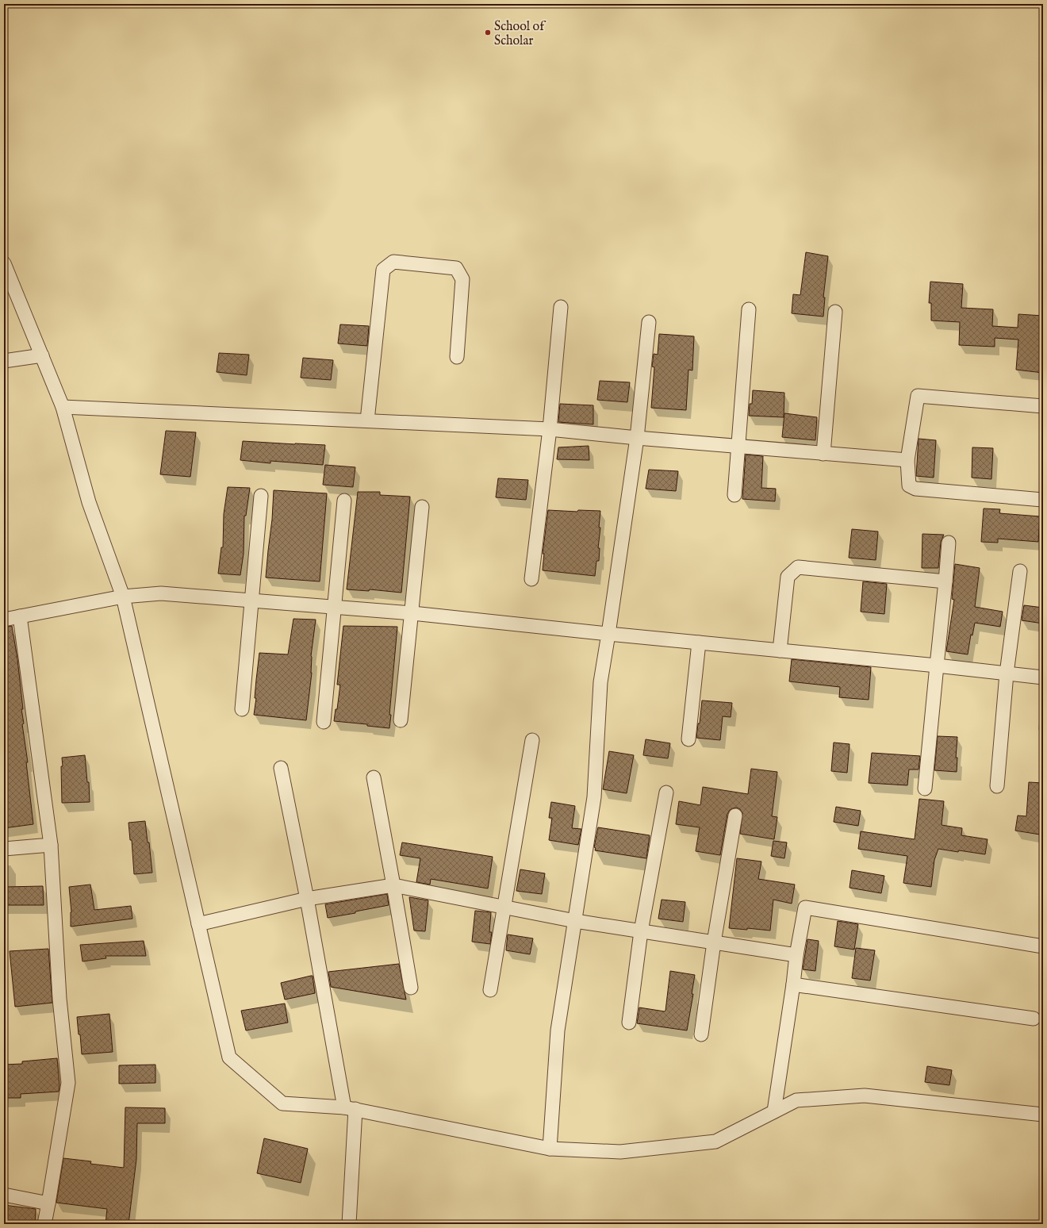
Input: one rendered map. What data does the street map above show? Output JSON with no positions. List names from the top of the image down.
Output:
{
  "places": ["School of Scholar"]
}
